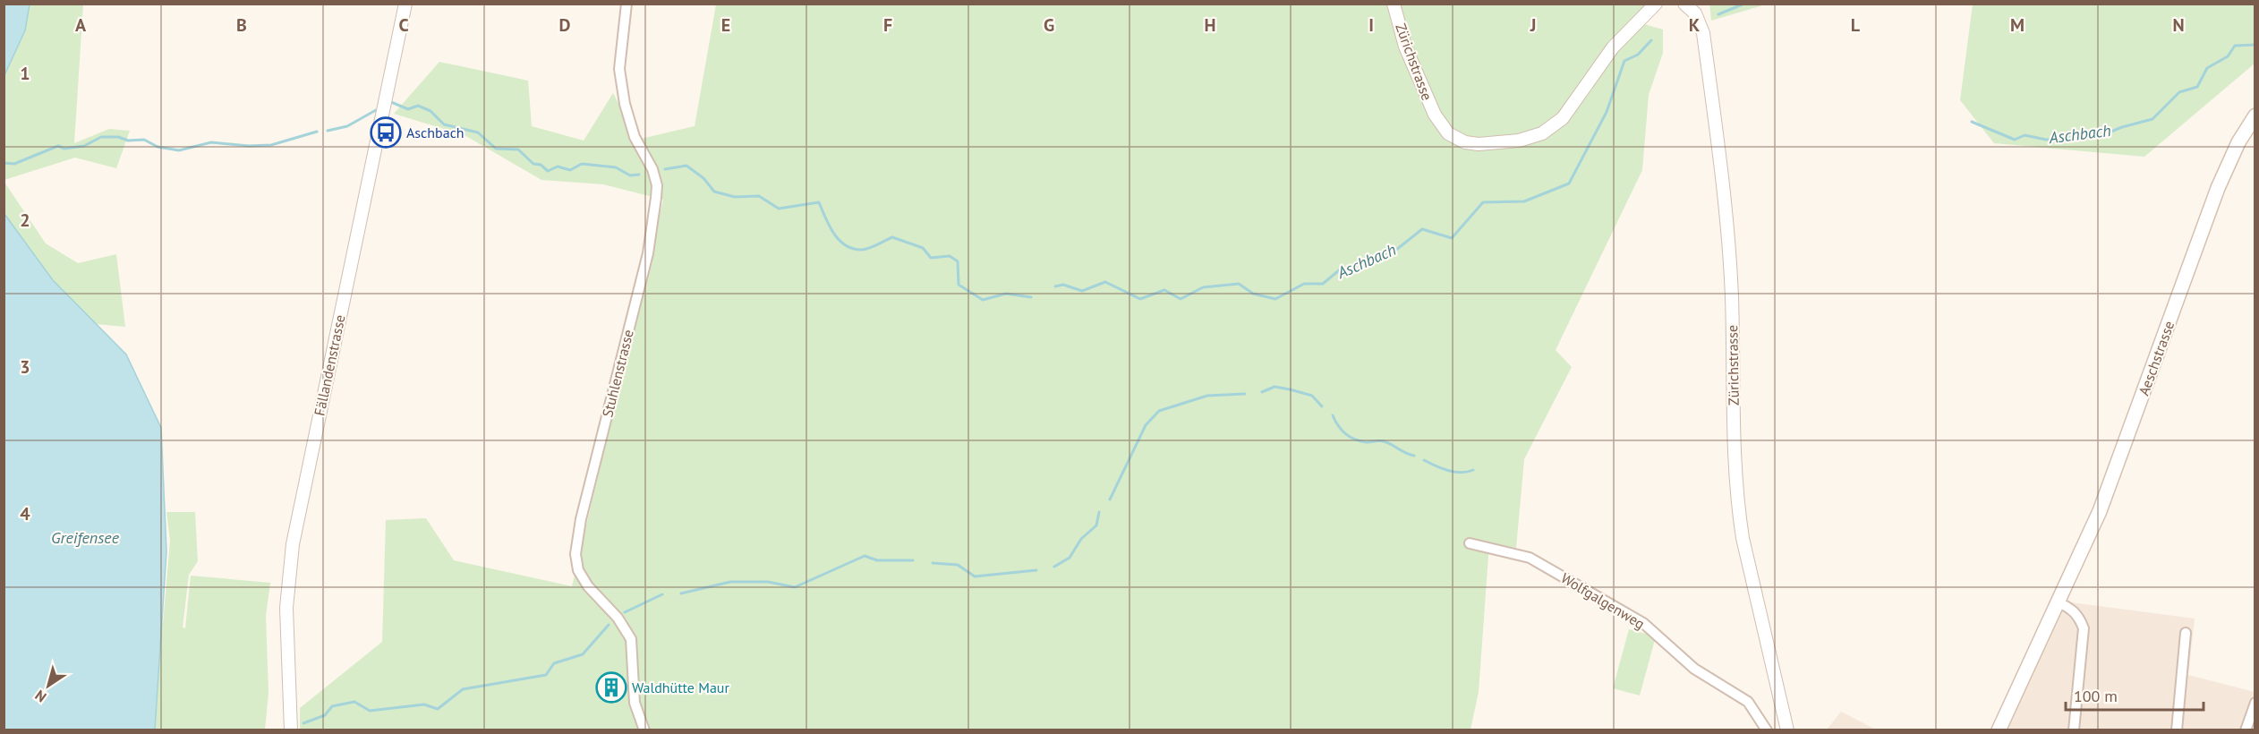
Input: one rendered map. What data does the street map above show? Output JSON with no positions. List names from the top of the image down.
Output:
{
  "streets": {
    "main road": ["Aeschstrasse"],
    "street": [
      "Zürichstrasse",
      "Fällandenstrasse",
      "Stuhlenstrasse",
      "Wolfgalgenweg"
    ]
  },
  "water": ["Aschbach", "Greifensee"],
  "places": {
    "bus stop": ["Aschbach"],
    "building": ["Waldhütte Maur"]
  },
  "scale_bar": "100 m",
  "north": "bottom left",
  "grid": {
    "columns": [
      "A",
      "B",
      "C",
      "D",
      "E",
      "F",
      "G",
      "H",
      "I",
      "J",
      "K",
      "L",
      "M",
      "N"
    ],
    "rows": [
      "1",
      "2",
      "3",
      "4"
    ]
  }
}
